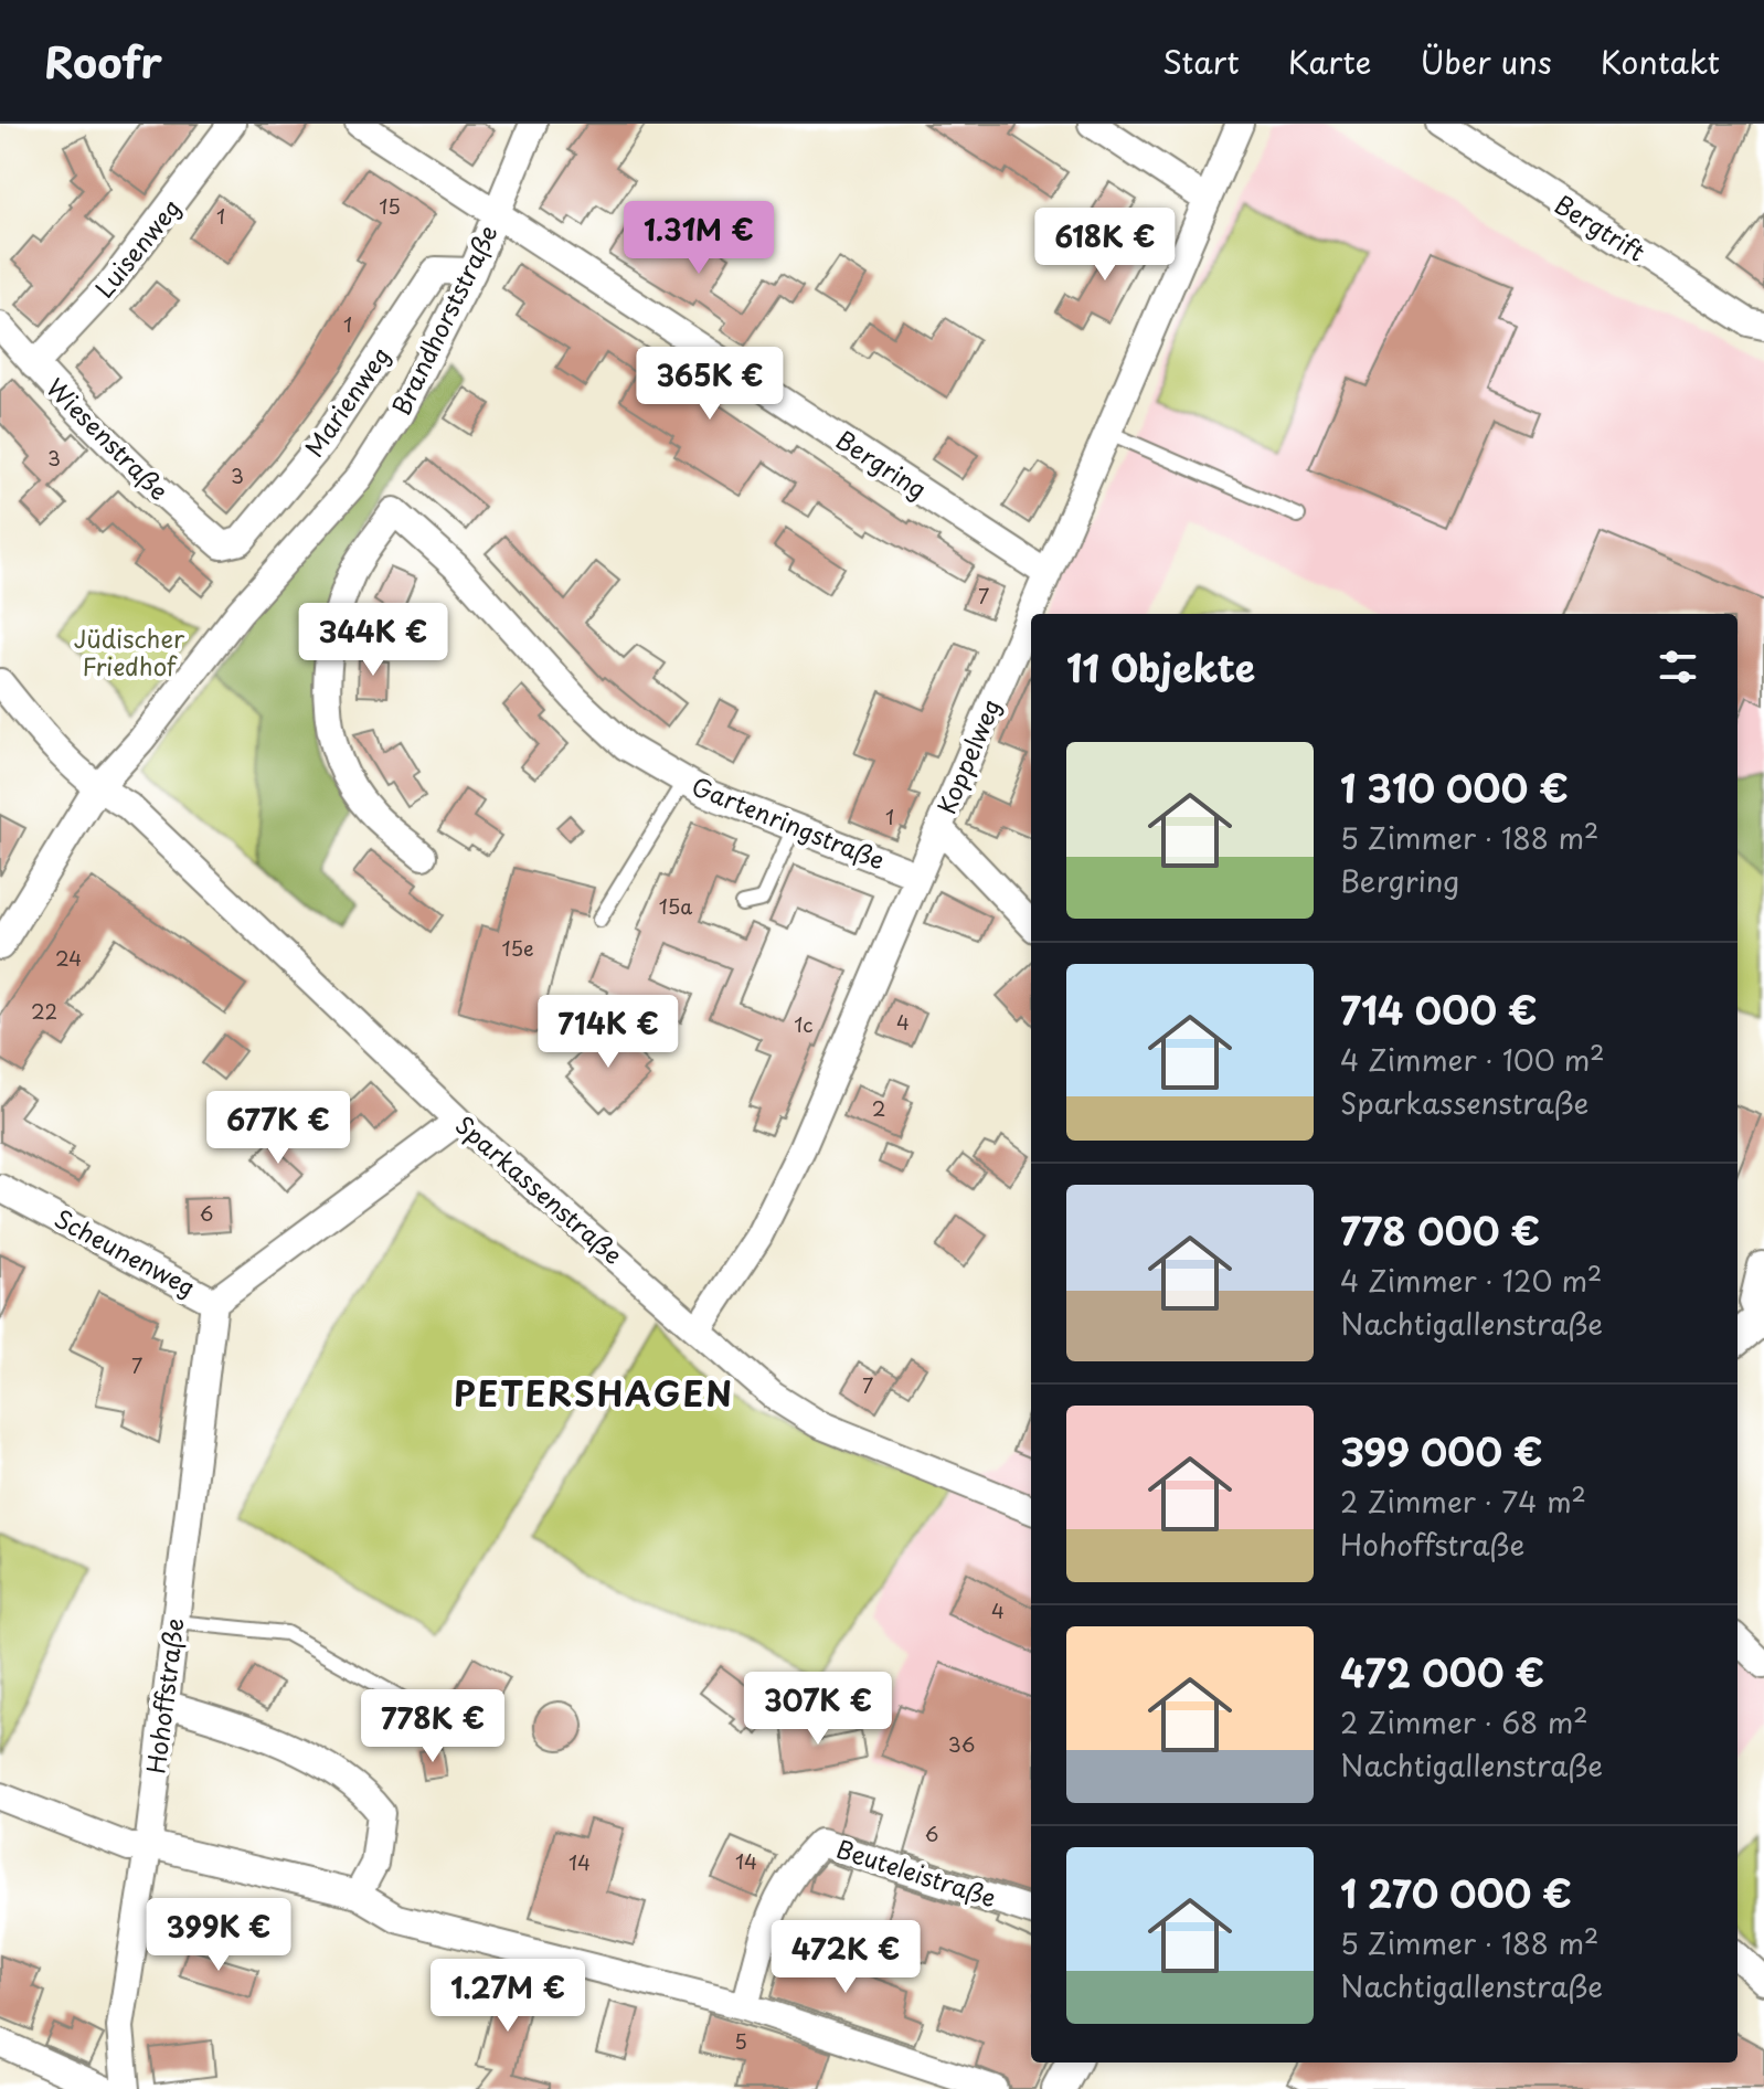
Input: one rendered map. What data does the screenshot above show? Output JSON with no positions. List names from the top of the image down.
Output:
{
  "streets": {
    "street": [
      "Bergtrift",
      "Luisenweg",
      "Brandhorststraße",
      "Marienweg",
      "Wiesenstraße",
      "Bergring",
      "Koppelweg",
      "Gartenringstraße",
      "Sparkassenstraße",
      "Scheunenweg",
      "Hohoffstraße",
      "Beuteleistraße"
    ]
  },
  "crossings": [
    ["Luisenweg", "Wiesenstraße"],
    ["Brandhorststraße", "Marienweg"],
    ["Brandhorststraße", "Bergring"],
    ["Brandhorststraße", "Sparkassenstraße"],
    ["Marienweg", "Wiesenstraße"],
    ["Bergring", "Koppelweg"],
    ["Koppelweg", "Gartenringstraße"],
    ["Koppelweg", "Sparkassenstraße"],
    ["Sparkassenstraße", "Scheunenweg"],
    ["Scheunenweg", "Hohoffstraße"]
  ],
  "districts": ["PETERSHAGEN"],
  "parks": ["Jüdischer Friedhof"],
  "house_numbers": [
    "15",
    "1",
    "1",
    "3",
    "3",
    "7",
    "1",
    "15a",
    "15e",
    "24",
    "22",
    "4",
    "1c",
    "2",
    "6",
    "7",
    "7",
    "4",
    "36",
    "6",
    "14",
    "14",
    "5"
  ],
  "page": {
    "header": "Roofr",
    "nav": [
      "Start",
      "Karte",
      "Über uns",
      "Kontakt"
    ],
    "price": [
      "1.31M €",
      "618K €",
      "365K €",
      "344K €",
      "714K €",
      "677K €",
      "307K €",
      "778K €",
      "399K €",
      "472K €",
      "1.27M €"
    ],
    "heading": "11 Objekte",
    "list": [
      {
        "name": "1 310 000 €",
        "note": "5 Zimmer · 188 m² · Bergring"
      },
      {
        "name": "714 000 €",
        "note": "4 Zimmer · 100 m² · Sparkassenstraße"
      },
      {
        "name": "778 000 €",
        "note": "4 Zimmer · 120 m² · Nachtigallenstraße"
      },
      {
        "name": "399 000 €",
        "note": "2 Zimmer · 74 m² · Hohoffstraße"
      },
      {
        "name": "472 000 €",
        "note": "2 Zimmer · 68 m² · Nachtigallenstraße"
      },
      {
        "name": "1 270 000 €",
        "note": "5 Zimmer · 188 m² · Nachtigallenstraße"
      }
    ]
  }
}
